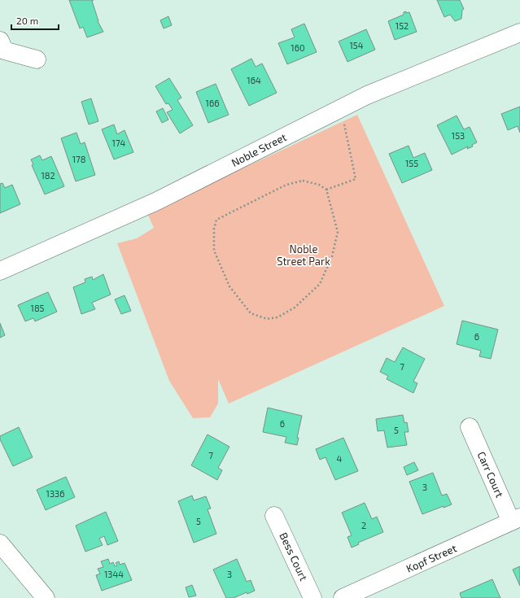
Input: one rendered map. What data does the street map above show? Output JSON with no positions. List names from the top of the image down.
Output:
{
  "streets": {
    "street": [
      "Noble Street",
      "Carr Court",
      "Bess Court",
      "Kopf Street"
    ]
  },
  "crossings": [
    ["Carr Court", "Kopf Street"]
  ],
  "parks": ["Noble Street Park"],
  "house_numbers": [
    "152",
    "154",
    "160",
    "164",
    "166",
    "153",
    "174",
    "178",
    "155",
    "182",
    "185",
    "6",
    "7",
    "6",
    "5",
    "7",
    "4",
    "3",
    "1336",
    "5",
    "2",
    "1344",
    "3"
  ],
  "scale_bar": "20 m"
}
